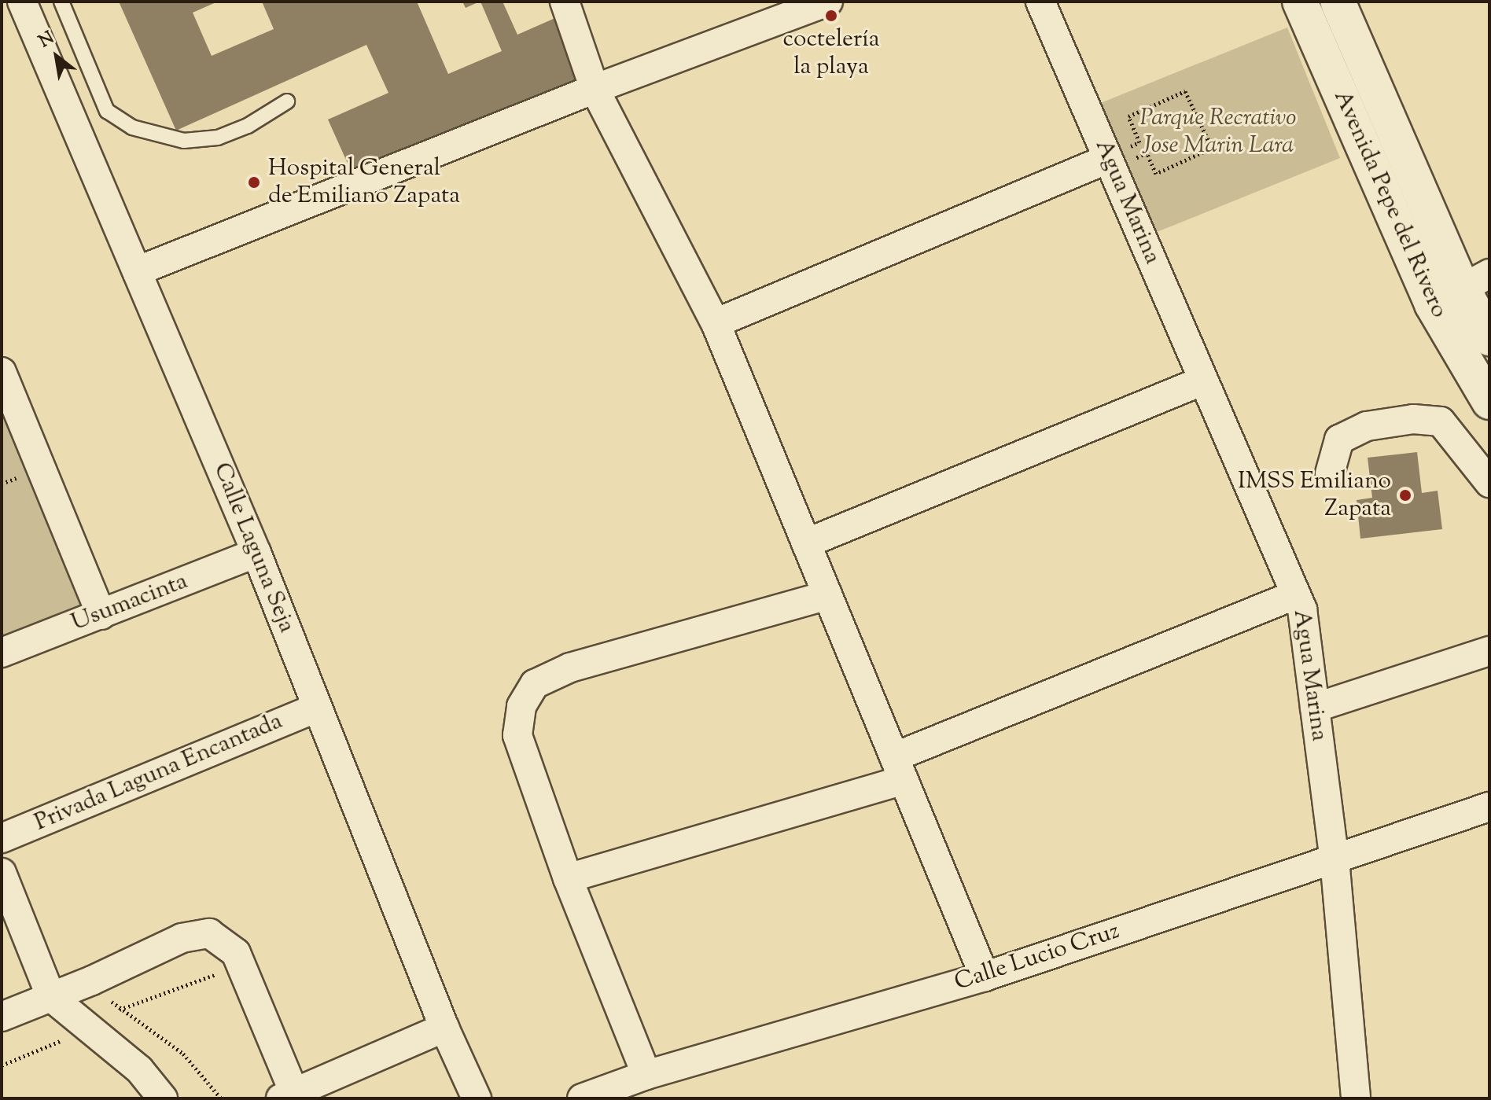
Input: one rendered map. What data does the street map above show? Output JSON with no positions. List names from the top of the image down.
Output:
{
  "streets": {
    "main road": ["Avenida Pepe del Rivero"],
    "street": [
      "Agua Marina",
      "Calle Laguna Seja",
      "Usumacinta",
      "Privada Laguna Encantada",
      "Calle Lucio Cruz"
    ]
  },
  "crossings": [
    ["Agua Marina", "Calle Lucio Cruz"],
    ["Calle Laguna Seja", "Usumacinta"],
    ["Calle Laguna Seja", "Privada Laguna Encantada"]
  ],
  "parks": ["Parque Recrativo Jose Marin Lara"],
  "places": ["coctelería la playa", "Hospital General de Emiliano Zapata", "IMSS Emiliano Zapata"],
  "north": "top left"
}
